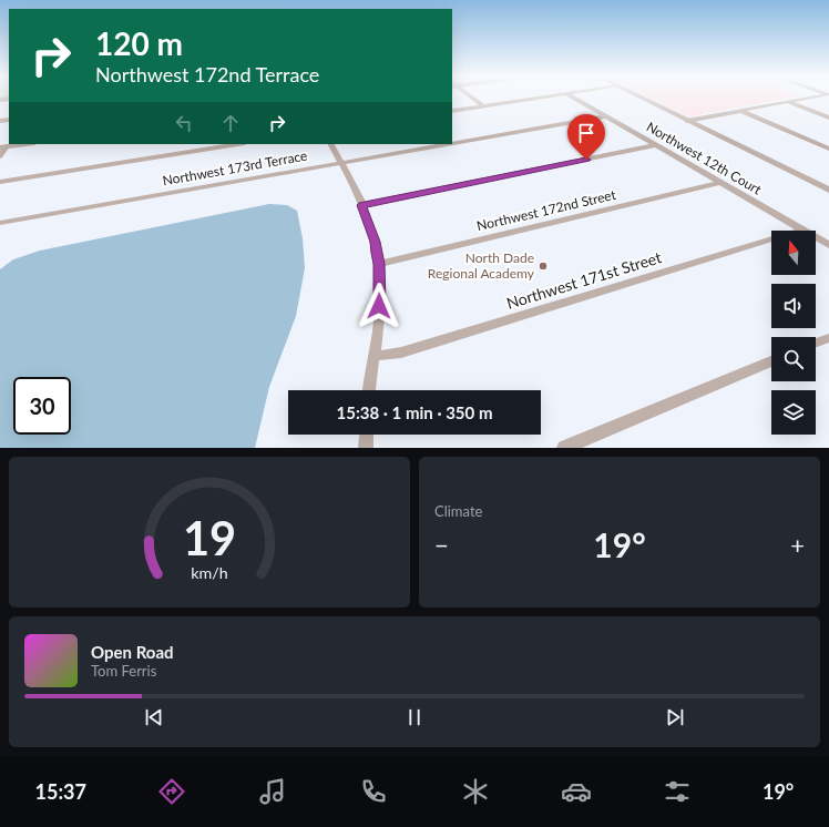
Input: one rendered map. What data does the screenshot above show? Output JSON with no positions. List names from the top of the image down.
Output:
{
  "streets": {
    "street": [
      "Northwest 12th Court",
      "Northwest 173rd Terrace",
      "Northwest 172nd Street",
      "Northwest 171st Street"
    ]
  },
  "crossings": [
    ["Northwest 12th Court", "Northwest 173rd Terrace"],
    ["Northwest 12th Court", "Northwest 172nd Street"],
    ["Northwest 12th Court", "Northwest 171st Street"]
  ],
  "places": ["North Dade Regional Academy"],
  "north": "top",
  "page": {
    "turn": ["120 m", "Northwest 172nd Terrace"],
    "limit": "30",
    "trip": "15:38 · 1 min · 350 m",
    "tile": "Climate",
    "heat": ["−", "19°", "+"],
    "song": ["Open Road", "Tom Ferris"],
    "tabs": ["15:37", "19°"],
    "gauge": ["19", "km/h"]
  }
}
